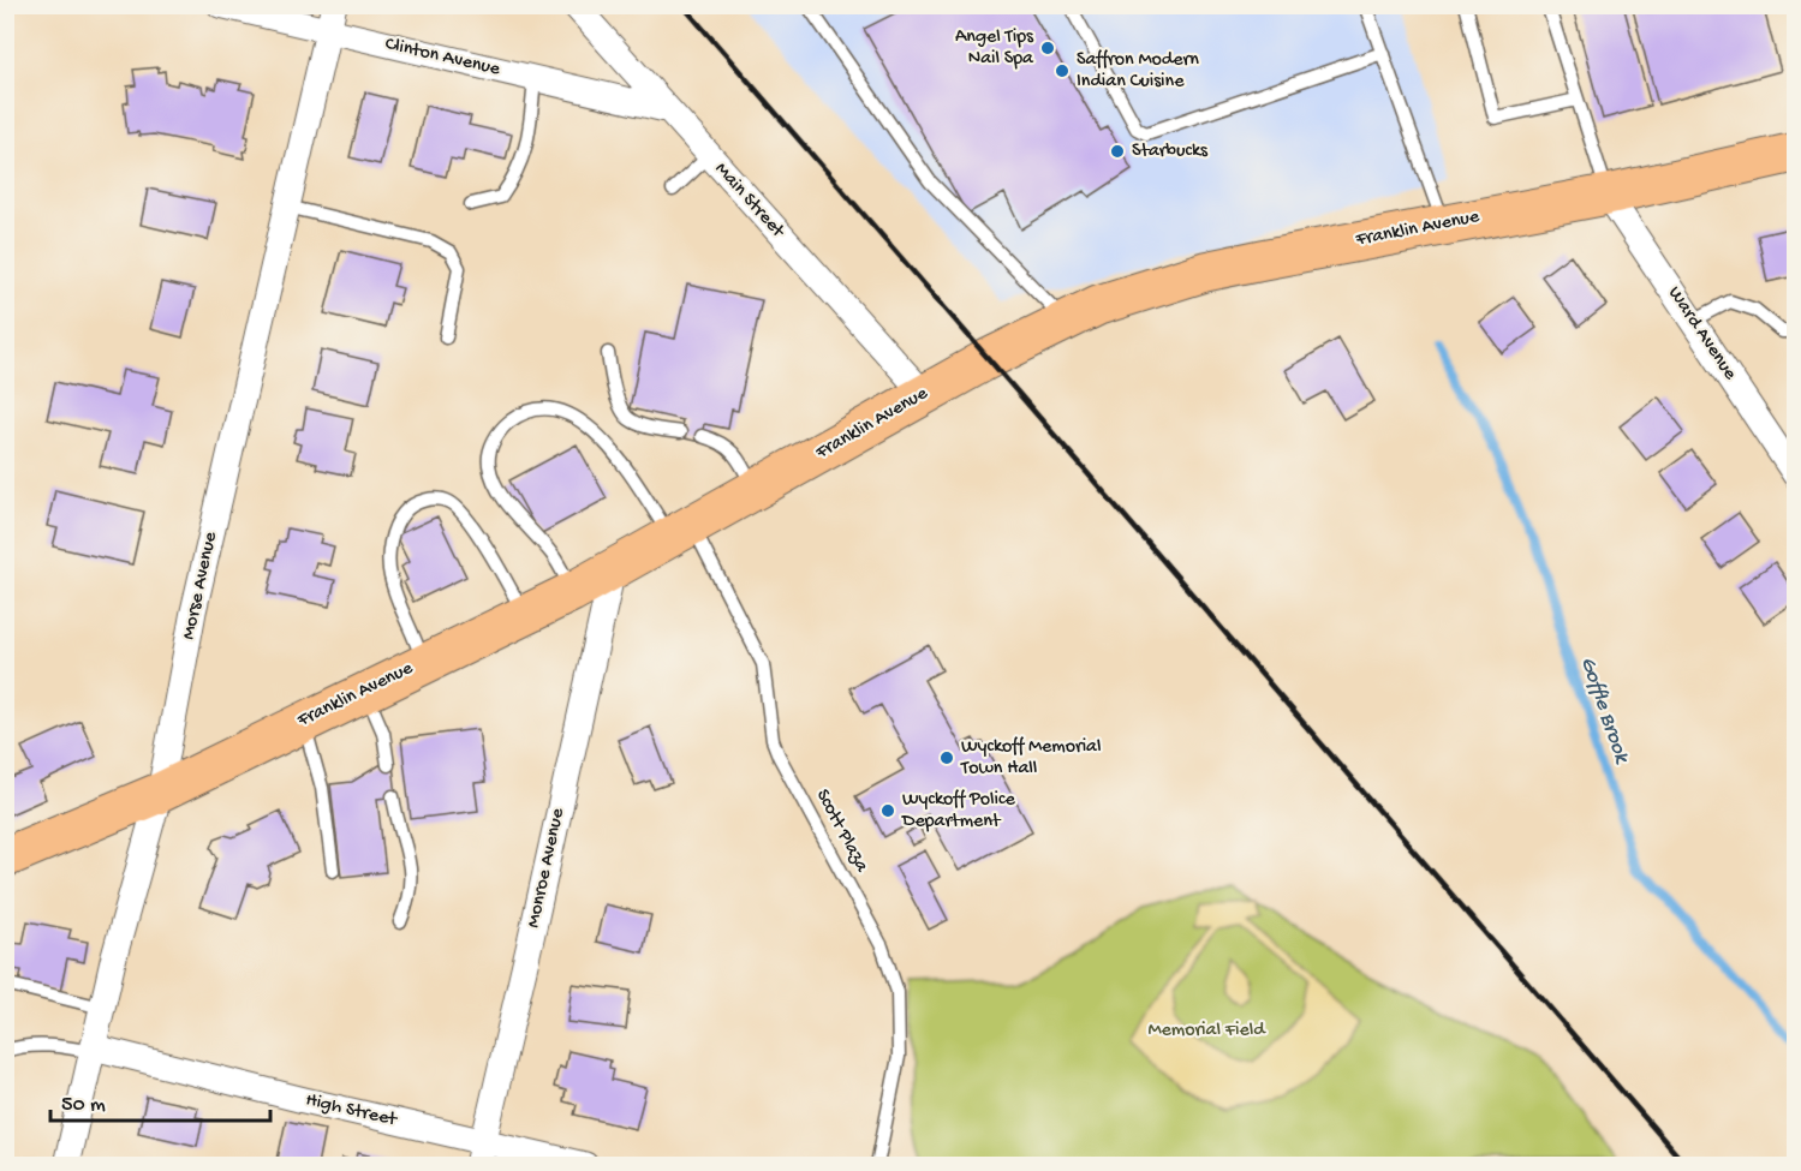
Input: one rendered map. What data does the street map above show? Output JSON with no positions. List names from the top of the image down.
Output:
{
  "streets": {
    "main road": ["Franklin Avenue"],
    "street": [
      "Clinton Avenue",
      "Main Street",
      "Ward Avenue",
      "Morse Avenue",
      "Monroe Avenue",
      "High Street"
    ],
    "lane": ["Scott Plaza"]
  },
  "crossings": [
    ["Clinton Avenue", "Main Street"],
    ["Clinton Avenue", "Morse Avenue"],
    ["Main Street", "Franklin Avenue"],
    ["Franklin Avenue", "Ward Avenue"],
    ["Franklin Avenue", "Morse Avenue"],
    ["Franklin Avenue", "Scott Plaza"],
    ["Franklin Avenue", "Monroe Avenue"],
    ["Morse Avenue", "High Street"],
    ["Monroe Avenue", "High Street"]
  ],
  "water": ["Goffle Brook"],
  "parks": ["Memorial Field"],
  "places": [
    "Angel Tips Nail Spa",
    "Saffron Modern Indian Cuisine",
    "Starbucks",
    "Wyckoff Memorial Town Hall",
    "Wyckoff Police Department"
  ],
  "scale_bar": "50 m"
}
